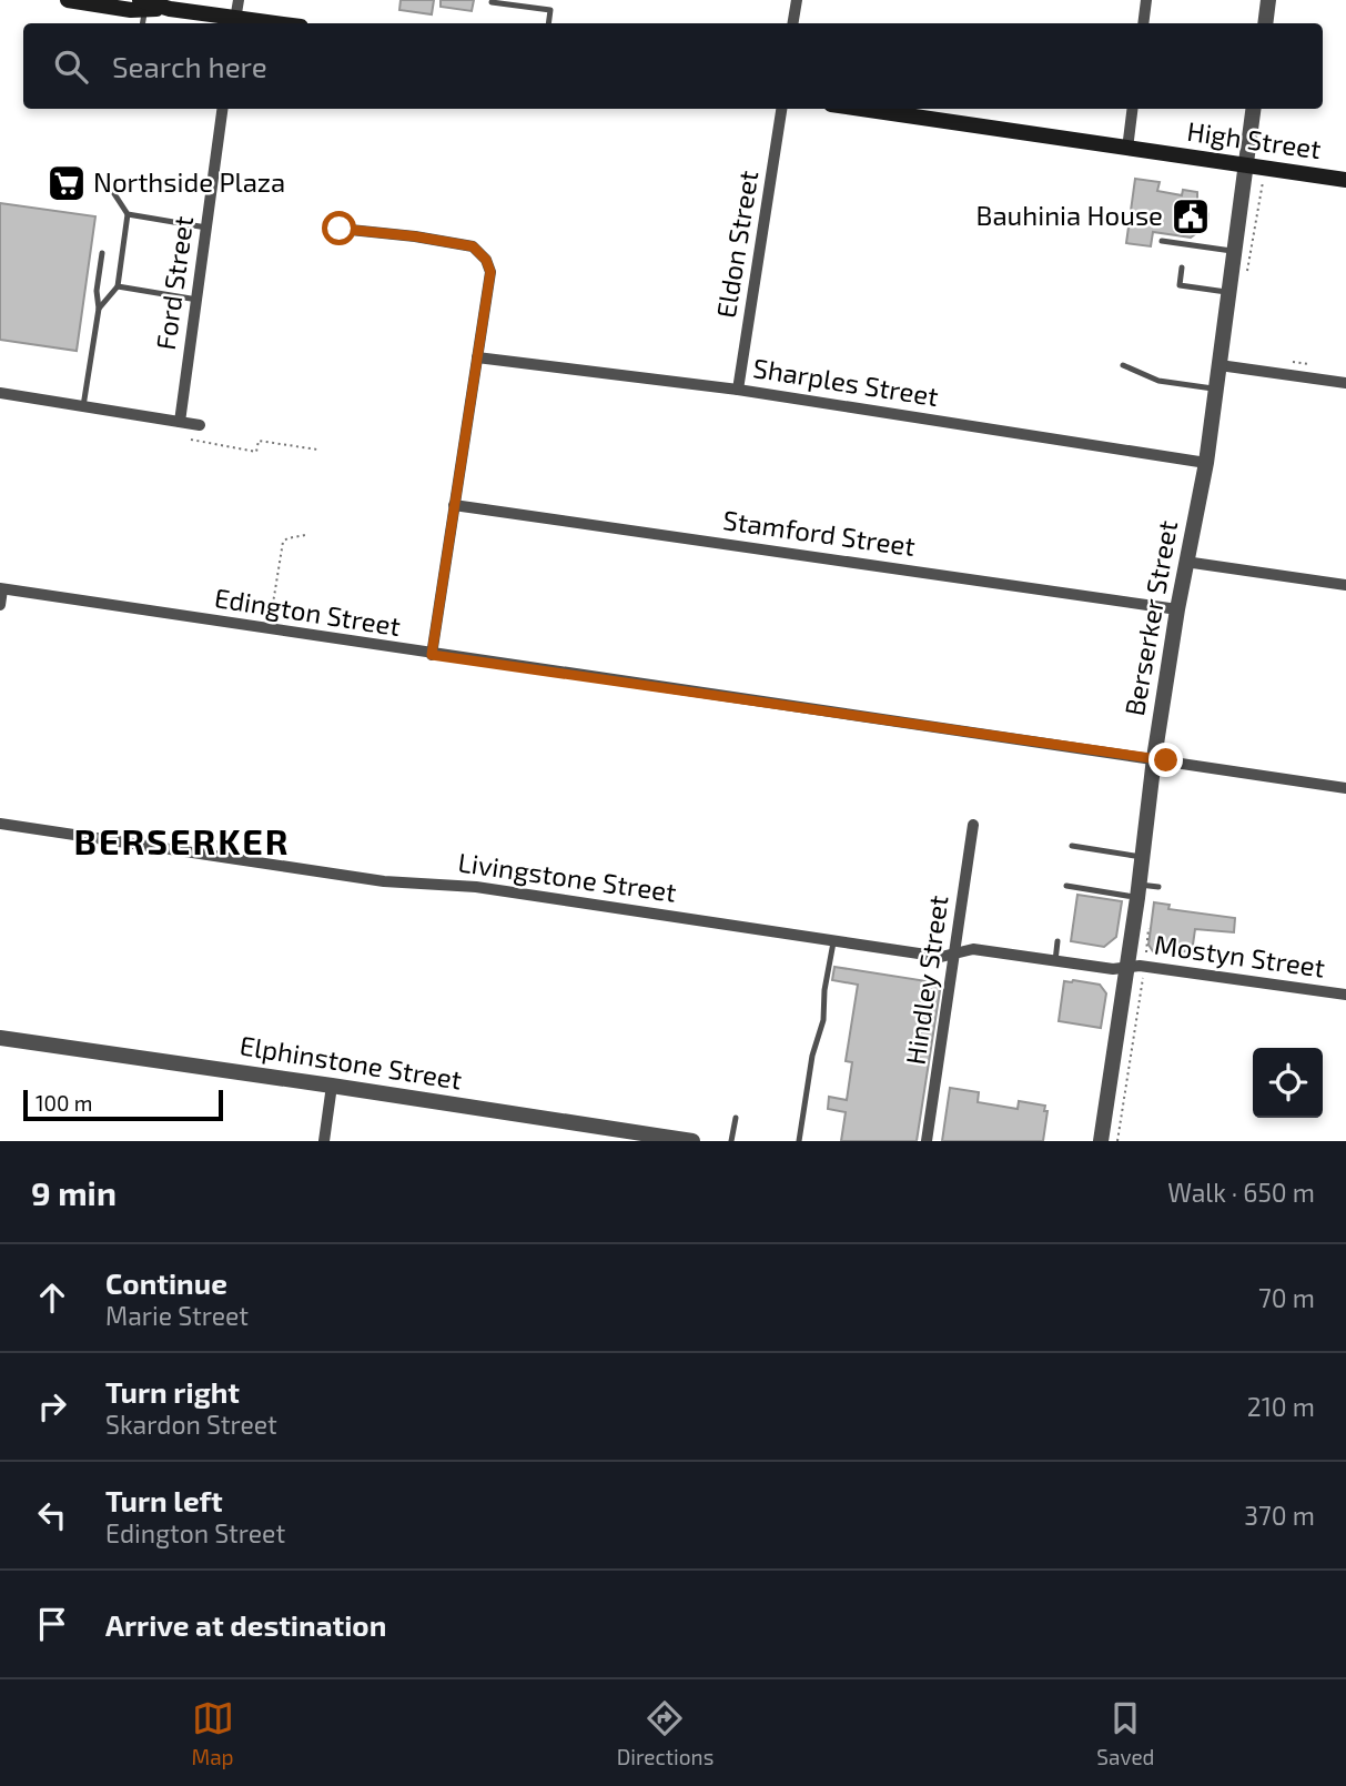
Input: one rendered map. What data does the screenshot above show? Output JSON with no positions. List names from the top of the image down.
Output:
{
  "streets": {
    "main road": ["High Street"],
    "street": [
      "Eldon Street",
      "Ford Street",
      "Sharples Street",
      "Stamford Street",
      "Edington Street",
      "Berserker Street",
      "Livingstone Street",
      "Mostyn Street",
      "Hindley Street",
      "Elphinstone Street"
    ]
  },
  "crossings": [
    ["High Street", "Berserker Street"],
    ["Eldon Street", "Sharples Street"],
    ["Sharples Street", "Berserker Street"],
    ["Stamford Street", "Berserker Street"],
    ["Edington Street", "Berserker Street"],
    ["Berserker Street", "Livingstone Street"],
    ["Berserker Street", "Mostyn Street"],
    ["Livingstone Street", "Mostyn Street"],
    ["Livingstone Street", "Hindley Street"]
  ],
  "districts": ["BERSERKER"],
  "places": {
    "supermarket": ["Northside Plaza"],
    "public building": ["Bauhinia House"]
  },
  "scale_bar": "100 m",
  "page": {
    "search": "Search here",
    "scale": "100 m",
    "heading": ["9 min", "Walk · 650 m"],
    "list": [
      ["Continue", "Marie Street", "70 m"],
      ["Turn right", "Skardon Street", "210 m"],
      ["Turn left", "Edington Street", "370 m"],
      "Arrive at destination"
    ],
    "nav": ["Map", "Directions", "Saved"]
  }
}
